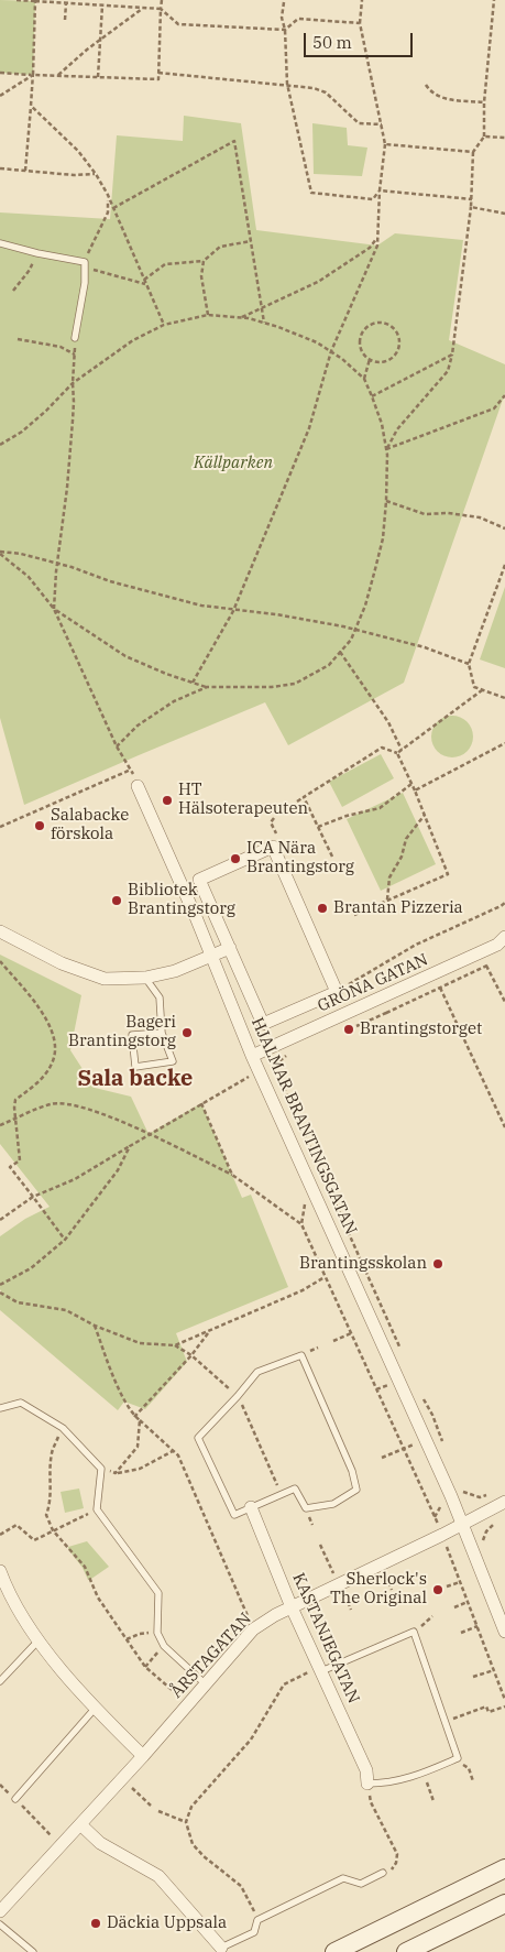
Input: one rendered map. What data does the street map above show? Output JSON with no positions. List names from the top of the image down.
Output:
{
  "streets": {
    "street": [
      "GRÖNA GATAN",
      "HJALMAR BRANTINGSGATAN",
      "KASTANJEGATAN",
      "ÅRSTAGATAN"
    ]
  },
  "crossings": [
    ["GRÖNA GATAN", "HJALMAR BRANTINGSGATAN"],
    ["HJALMAR BRANTINGSGATAN", "ÅRSTAGATAN"],
    ["KASTANJEGATAN", "ÅRSTAGATAN"]
  ],
  "districts": ["Sala backe"],
  "parks": ["Källparken"],
  "places": [
    "HT Hälsoterapeuten",
    "Salabacke förskola",
    "ICA Nära Brantingstorg",
    "Bibliotek Brantingstorg",
    "Brantan Pizzeria",
    "Brantingstorget",
    "Bageri Brantingstorg",
    "Brantingsskolan",
    "Sherlock's The Original",
    "Däckia Uppsala"
  ],
  "scale_bar": "50 m"
}
